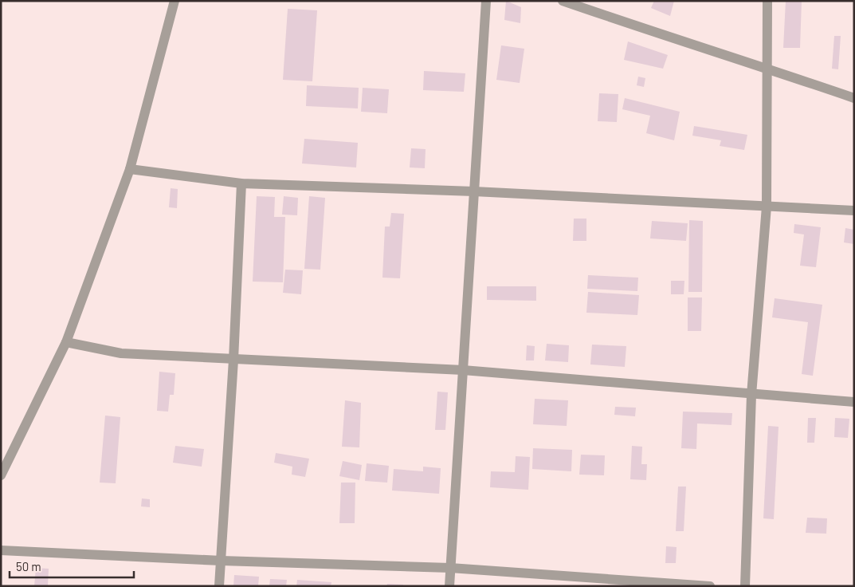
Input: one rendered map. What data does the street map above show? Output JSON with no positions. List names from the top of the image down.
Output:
{
  "scale_bar": "50 m"
}
